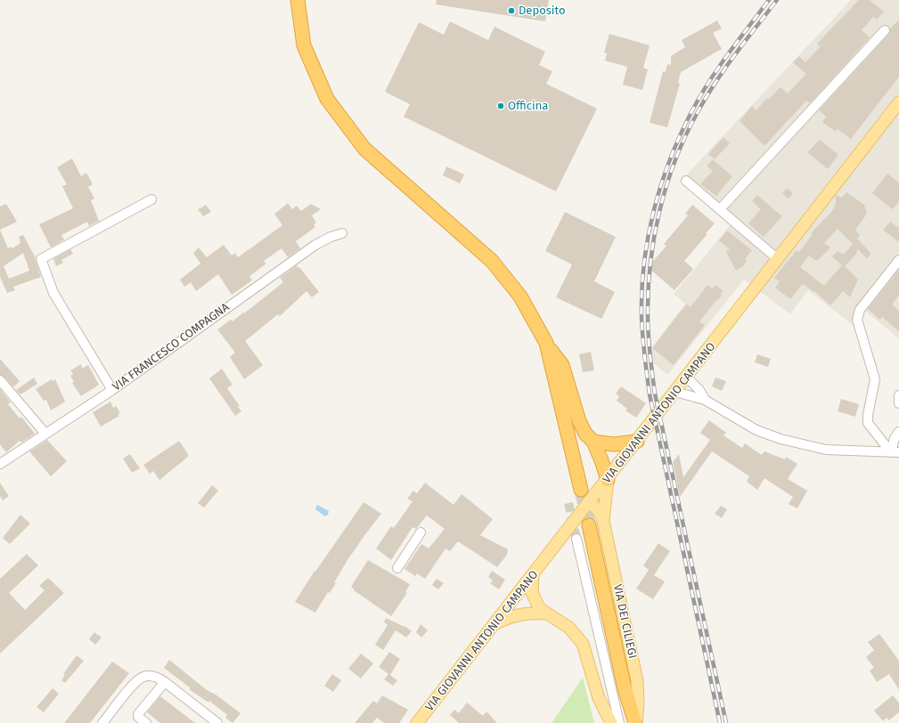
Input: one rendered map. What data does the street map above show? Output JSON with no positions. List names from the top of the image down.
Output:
{
  "streets": {
    "main road": ["VIA GIOVANNI ANTONIO CAMPANO", "VIA DEI CILIEGI"],
    "street": ["VIA FRANCESCO COMPAGNA"]
  },
  "crossings": [
    ["VIA GIOVANNI ANTONIO CAMPANO", "VIA DEI CILIEGI"]
  ],
  "places": ["Deposito", "Officina"]
}
